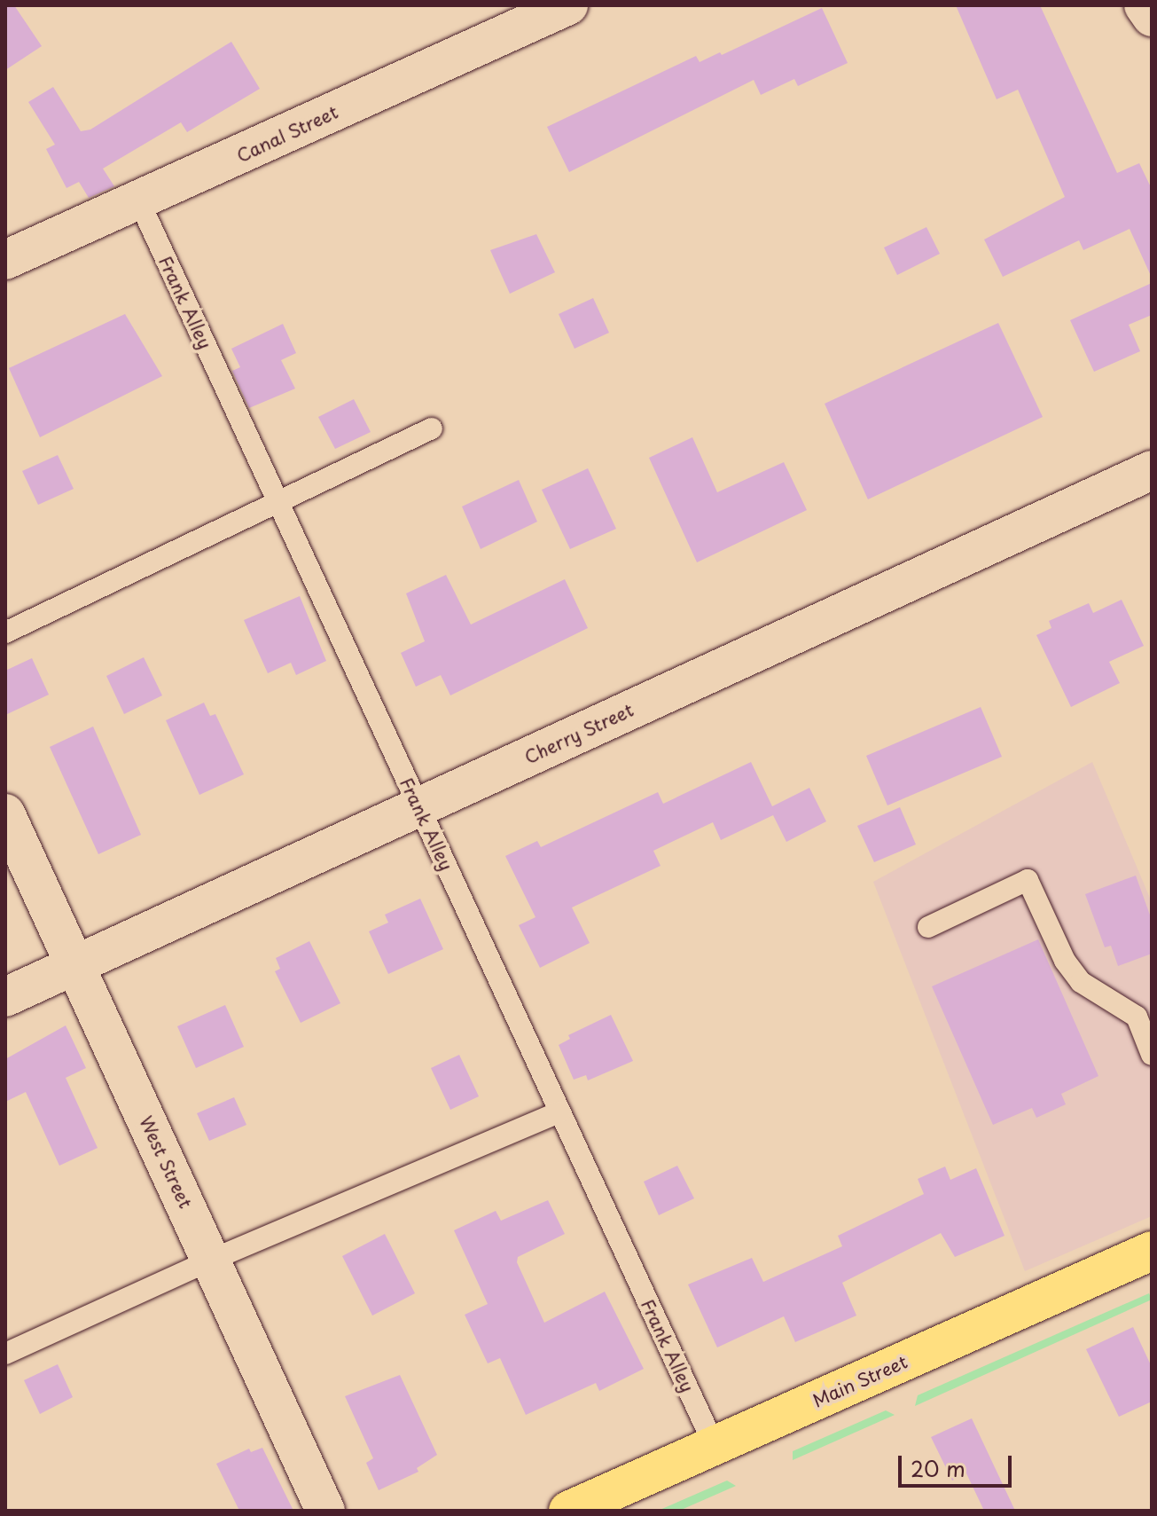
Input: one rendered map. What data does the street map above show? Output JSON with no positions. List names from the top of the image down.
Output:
{
  "streets": {
    "main road": ["Main Street"],
    "street": ["Canal Street", "Cherry Street", "West Street"],
    "lane": ["Frank Alley"]
  },
  "crossings": [
    ["Canal Street", "Frank Alley"],
    ["Frank Alley", "Cherry Street"],
    ["Frank Alley", "Main Street"],
    ["Cherry Street", "West Street"]
  ],
  "scale_bar": "20 m"
}
